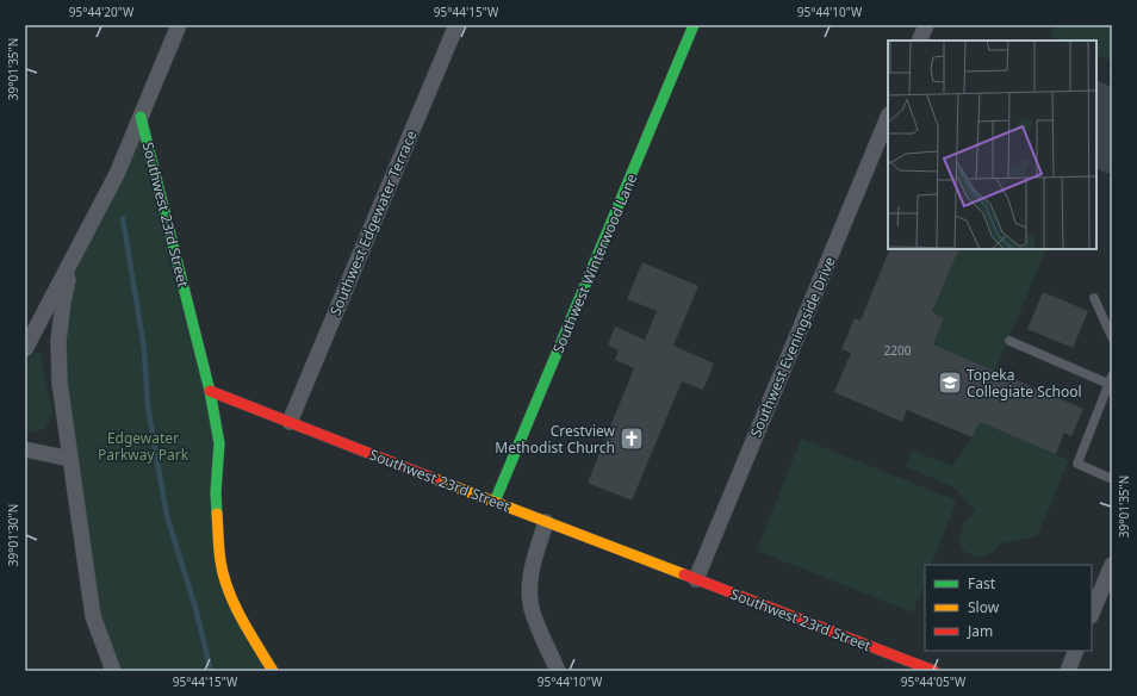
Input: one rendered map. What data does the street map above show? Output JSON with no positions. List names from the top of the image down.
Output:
{
  "streets": {
    "street": [
      "Southwest 23rd Street",
      "Southwest Edgewater Terrace",
      "Southwest Winterwood Lane",
      "Southwest Eveningside Drive"
    ]
  },
  "crossings": [
    ["Southwest 23rd Street", "Southwest Edgewater Terrace"],
    ["Southwest 23rd Street", "Southwest Winterwood Lane"],
    ["Southwest 23rd Street", "Southwest Eveningside Drive"]
  ],
  "parks": ["Edgewater Parkway Park"],
  "places": {
    "school or university": ["Topeka Collegiate School"],
    "church": ["Crestview Methodist Church"]
  },
  "house_numbers": ["2200"],
  "legend": ["Fast", "Slow", "Jam"],
  "coordinates": [
    "95°44'20\"W",
    "95°44'15\"W",
    "95°44'10\"W",
    "39°01'35\"N",
    "39°01'30\"N",
    "95°44'05\"W"
  ]
}
